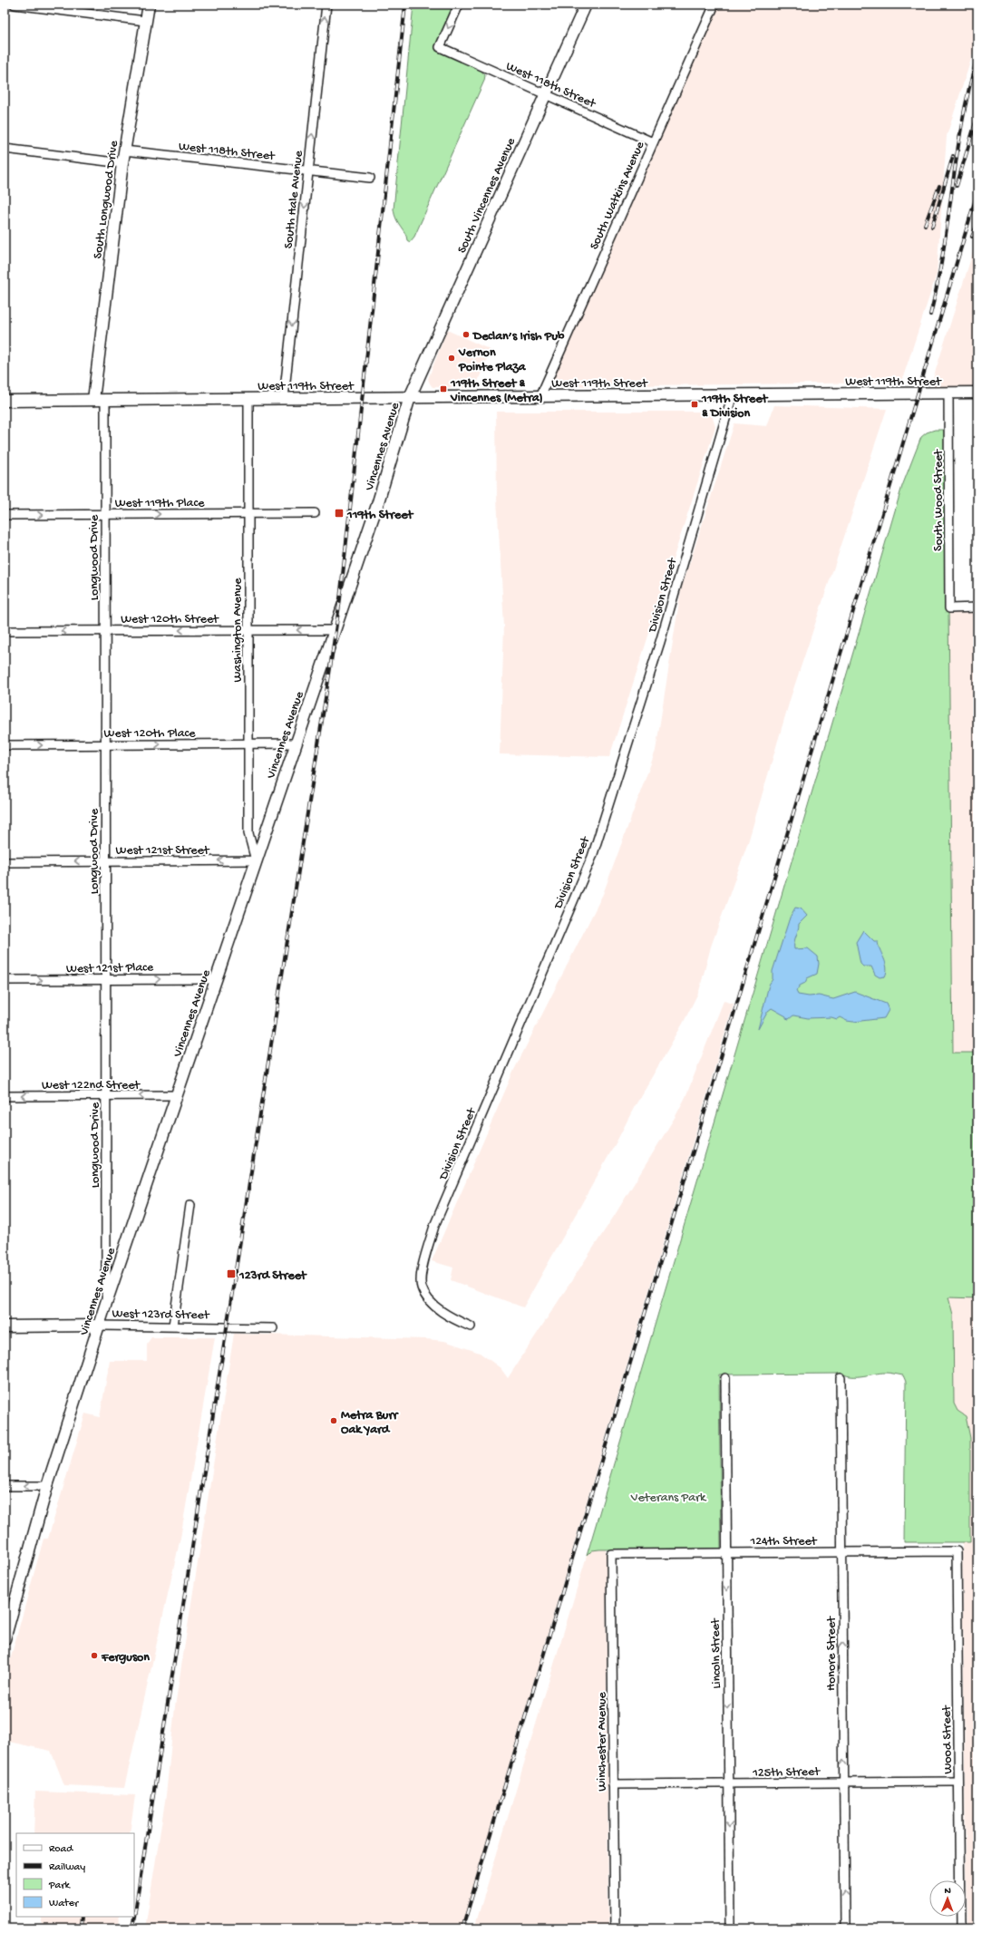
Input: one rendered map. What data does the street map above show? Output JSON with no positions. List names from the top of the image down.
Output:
{
  "streets": {
    "main road": [
      "South Vincennes Avenue",
      "South Longwood Drive",
      "West 119th Street",
      "Vincennes Avenue",
      "West 123rd Street"
    ],
    "street": [
      "West 118th Street",
      "South Watkins Avenue",
      "South Hale Avenue",
      "South Wood Street",
      "West 119th Place",
      "Longwood Drive",
      "Division Street",
      "West 120th Street",
      "Washington Avenue",
      "West 120th Place",
      "West 121st Street",
      "West 121st Place",
      "West 122nd Street",
      "124th Street",
      "Lincoln Street",
      "Honore Street",
      "Wood Street",
      "Winchester Avenue",
      "125th Street"
    ]
  },
  "crossings": [
    ["West 118th Street", "South Vincennes Avenue"],
    ["West 118th Street", "South Watkins Avenue"],
    ["West 118th Street", "South Longwood Drive"],
    ["West 118th Street", "South Hale Avenue"],
    ["South Vincennes Avenue", "West 119th Street"],
    ["South Vincennes Avenue", "Vincennes Avenue"],
    ["South Watkins Avenue", "West 119th Street"],
    ["South Longwood Drive", "West 119th Street"],
    ["South Hale Avenue", "West 119th Street"],
    ["West 119th Street", "Vincennes Avenue"],
    ["West 119th Street", "South Wood Street"],
    ["West 119th Street", "Longwood Drive"],
    ["West 119th Street", "Division Street"],
    ["West 119th Street", "Washington Avenue"],
    ["Vincennes Avenue", "Longwood Drive"],
    ["Vincennes Avenue", "West 120th Street"],
    ["Vincennes Avenue", "Washington Avenue"],
    ["Vincennes Avenue", "West 120th Place"],
    ["Vincennes Avenue", "West 121st Street"],
    ["Vincennes Avenue", "West 121st Place"],
    ["Vincennes Avenue", "West 122nd Street"],
    ["Vincennes Avenue", "West 123rd Street"],
    ["West 119th Place", "Longwood Drive"],
    ["West 119th Place", "Washington Avenue"],
    ["Longwood Drive", "West 120th Street"],
    ["Longwood Drive", "West 120th Place"],
    ["Longwood Drive", "West 121st Street"],
    ["Longwood Drive", "West 121st Place"],
    ["Longwood Drive", "West 122nd Street"],
    ["West 120th Street", "Washington Avenue"],
    ["Washington Avenue", "West 120th Place"],
    ["Washington Avenue", "West 121st Street"],
    ["124th Street", "Lincoln Street"],
    ["124th Street", "Honore Street"],
    ["124th Street", "Wood Street"],
    ["124th Street", "Winchester Avenue"],
    ["Lincoln Street", "125th Street"],
    ["Honore Street", "125th Street"],
    ["Wood Street", "125th Street"],
    ["Winchester Avenue", "125th Street"]
  ],
  "one_way": [
    "West 119th Place",
    "West 120th Street",
    "West 120th Place",
    "West 121st Street",
    "West 121st Place",
    "West 122nd Street",
    "Lincoln Street",
    "Honore Street"
  ],
  "parks": ["Veterans Park"],
  "places": {
    "other": [
      "Declan’s Irish Pub",
      "Vernon Pointe Plaza",
      "Metra Burr Oak Yard",
      "Ferguson"
    ],
    "transit": [
      "119th Street & Vincennes (Metra)",
      "119th Street & Division",
      "119th Street",
      "123rd Street"
    ]
  },
  "legend": [
    "Road",
    "Railway",
    "Park",
    "Water"
  ],
  "north": "top"
}
